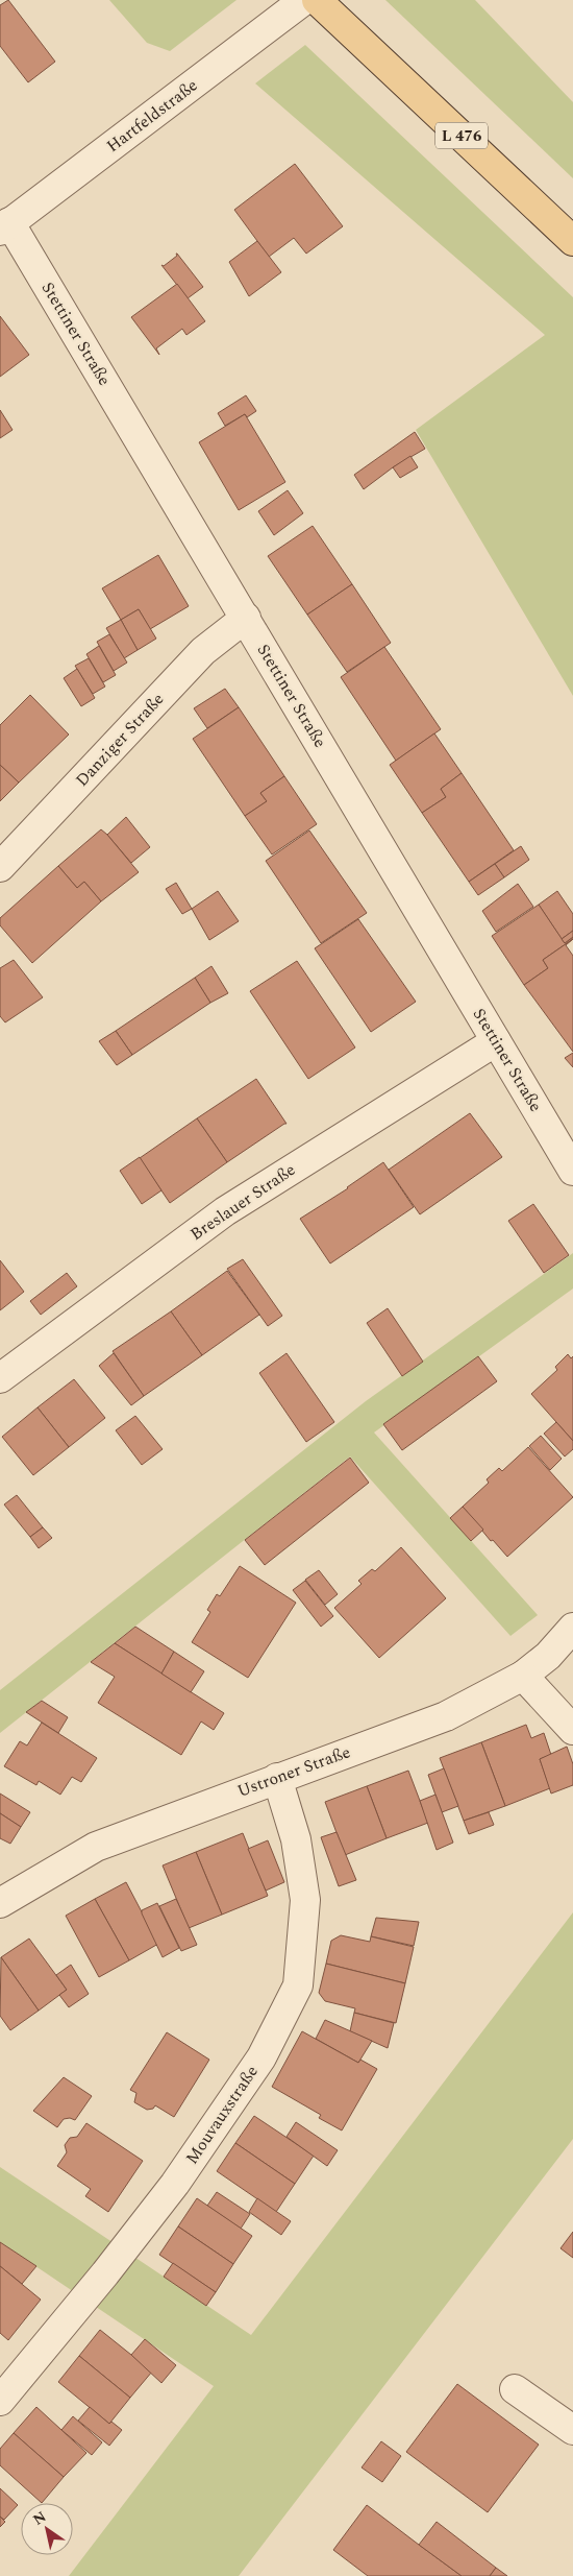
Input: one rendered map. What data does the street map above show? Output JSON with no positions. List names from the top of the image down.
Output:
{
  "streets": {
    "main road": ["L 476"],
    "street": [
      "Hartfeldstraße",
      "Stettiner Straße",
      "Danziger Straße",
      "Breslauer Straße",
      "Ustroner Straße",
      "Mouvauxstraße"
    ]
  },
  "crossings": [
    ["Hartfeldstraße", "Stettiner Straße"],
    ["Stettiner Straße", "Danziger Straße"],
    ["Stettiner Straße", "Breslauer Straße"],
    ["Ustroner Straße", "Mouvauxstraße"]
  ],
  "north": "top left"
}
